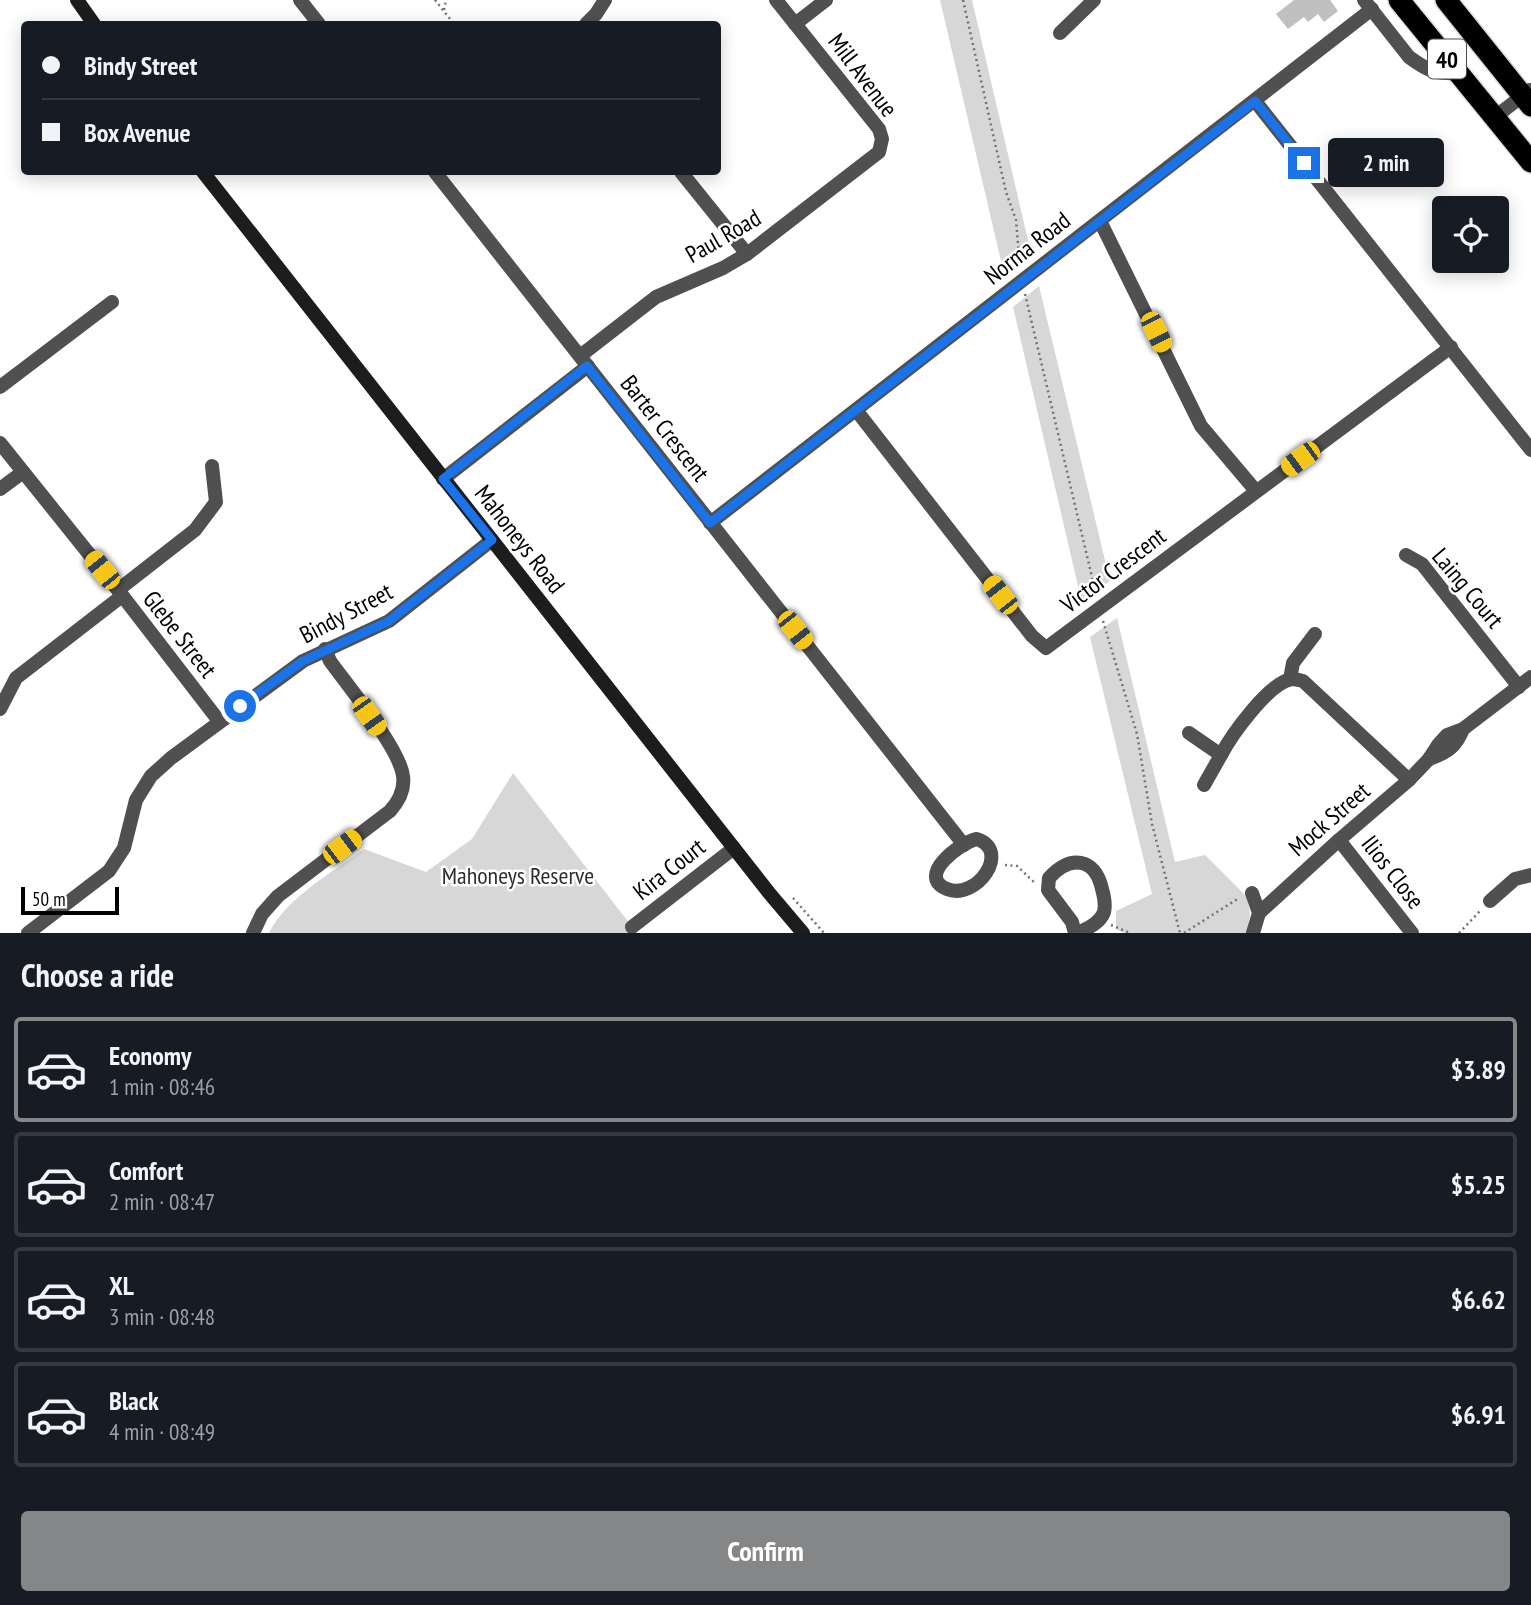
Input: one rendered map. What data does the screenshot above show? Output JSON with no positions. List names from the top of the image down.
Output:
{
  "streets": {
    "highway": ["40"],
    "main road": ["Mahoneys Road"],
    "street": [
      "Mill Avenue",
      "Paul Road",
      "Norma Road",
      "Barter Crescent",
      "Victor Crescent",
      "Laing Court",
      "Bindy Street",
      "Glebe Street",
      "Mock Street",
      "Kira Court",
      "Ilios Close"
    ]
  },
  "crossings": [
    ["Mill Avenue", "Paul Road"],
    ["Paul Road", "Barter Crescent"],
    ["Paul Road", "Mahoneys Road"],
    ["Norma Road", "Barter Crescent"],
    ["Norma Road", "Victor Crescent"],
    ["Mahoneys Road", "Bindy Street"],
    ["Mahoneys Road", "Kira Court"],
    ["Laing Court", "Mock Street"],
    ["Bindy Street", "Glebe Street"],
    ["Mock Street", "Ilios Close"]
  ],
  "parks": ["Mahoneys Reserve"],
  "scale_bar": "50 m",
  "page": {
    "banner": ["Bindy Street", "Box Avenue"],
    "bubble": "2 min",
    "scale": "50 m",
    "heading": "Choose a ride",
    "list": [
      {
        "name": "Economy",
        "note": "1 min · 08:46",
        "value": "$3.89"
      },
      {
        "name": "Comfort",
        "note": "2 min · 08:47",
        "value": "$5.25"
      },
      {
        "name": "XL",
        "note": "3 min · 08:48",
        "value": "$6.62"
      },
      {
        "name": "Black",
        "note": "4 min · 08:49",
        "value": "$6.91"
      }
    ],
    "buttons": "Confirm"
  }
}
